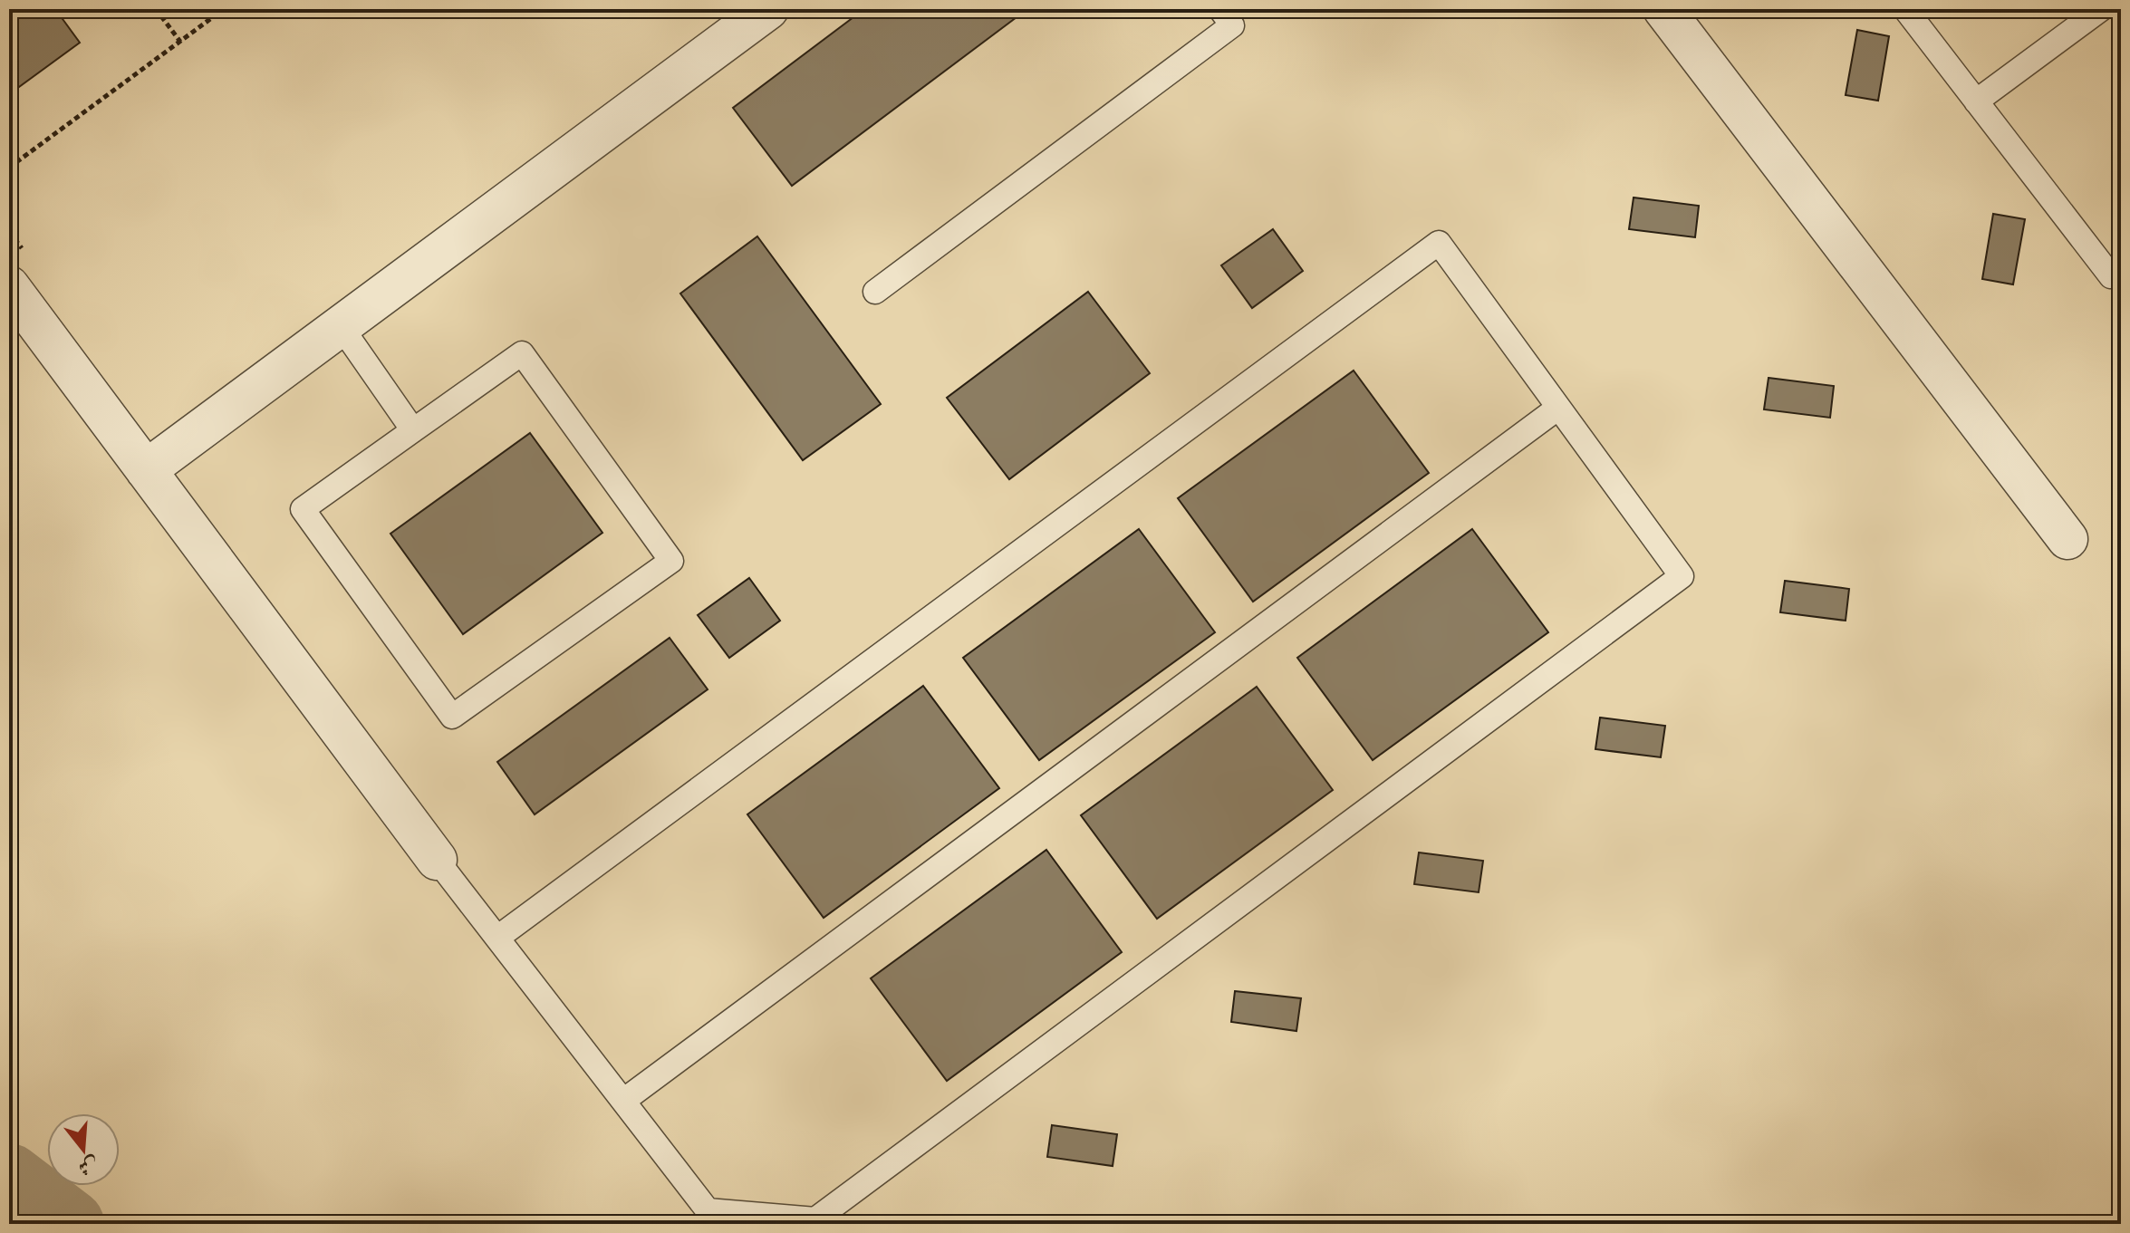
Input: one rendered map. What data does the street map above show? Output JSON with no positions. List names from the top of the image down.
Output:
{
  "north": "bottom"
}
